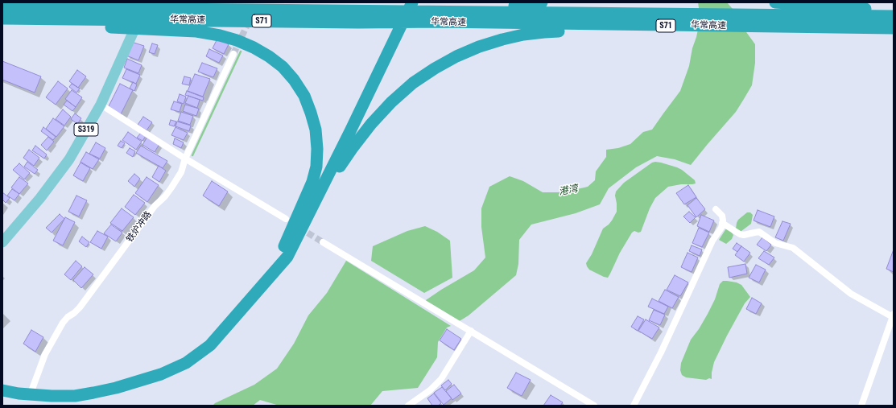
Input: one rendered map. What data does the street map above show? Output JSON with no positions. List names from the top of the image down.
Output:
{
  "streets": {
    "highway": ["华常高速", "S71"],
    "main road": ["S319"],
    "street": ["铁炉冲路"]
  },
  "water": ["港湾"]
}
